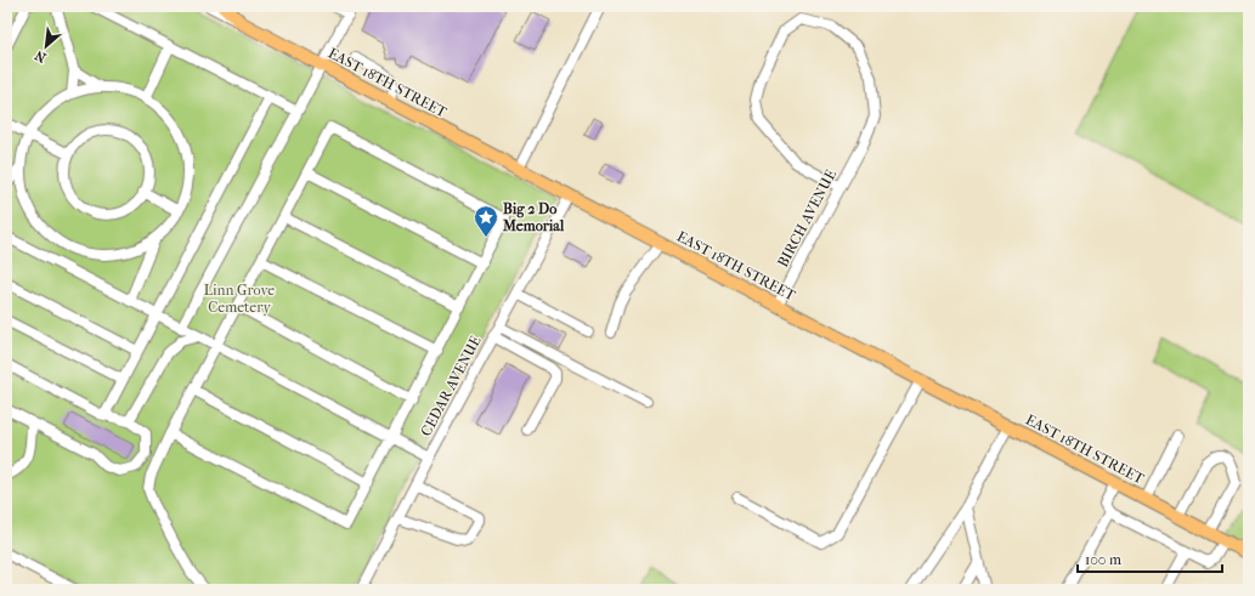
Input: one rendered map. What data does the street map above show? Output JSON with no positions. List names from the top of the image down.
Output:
{
  "streets": {
    "main road": ["EAST 18TH STREET"],
    "street": ["BIRCH AVENUE", "CEDAR AVENUE"]
  },
  "crossings": [
    ["EAST 18TH STREET", "BIRCH AVENUE"],
    ["EAST 18TH STREET", "CEDAR AVENUE"]
  ],
  "parks": ["Linn Grove Cemetery"],
  "places": {
    "place": ["Big 2 Do Memorial"]
  },
  "scale_bar": "100 m",
  "north": "bottom left"
}
